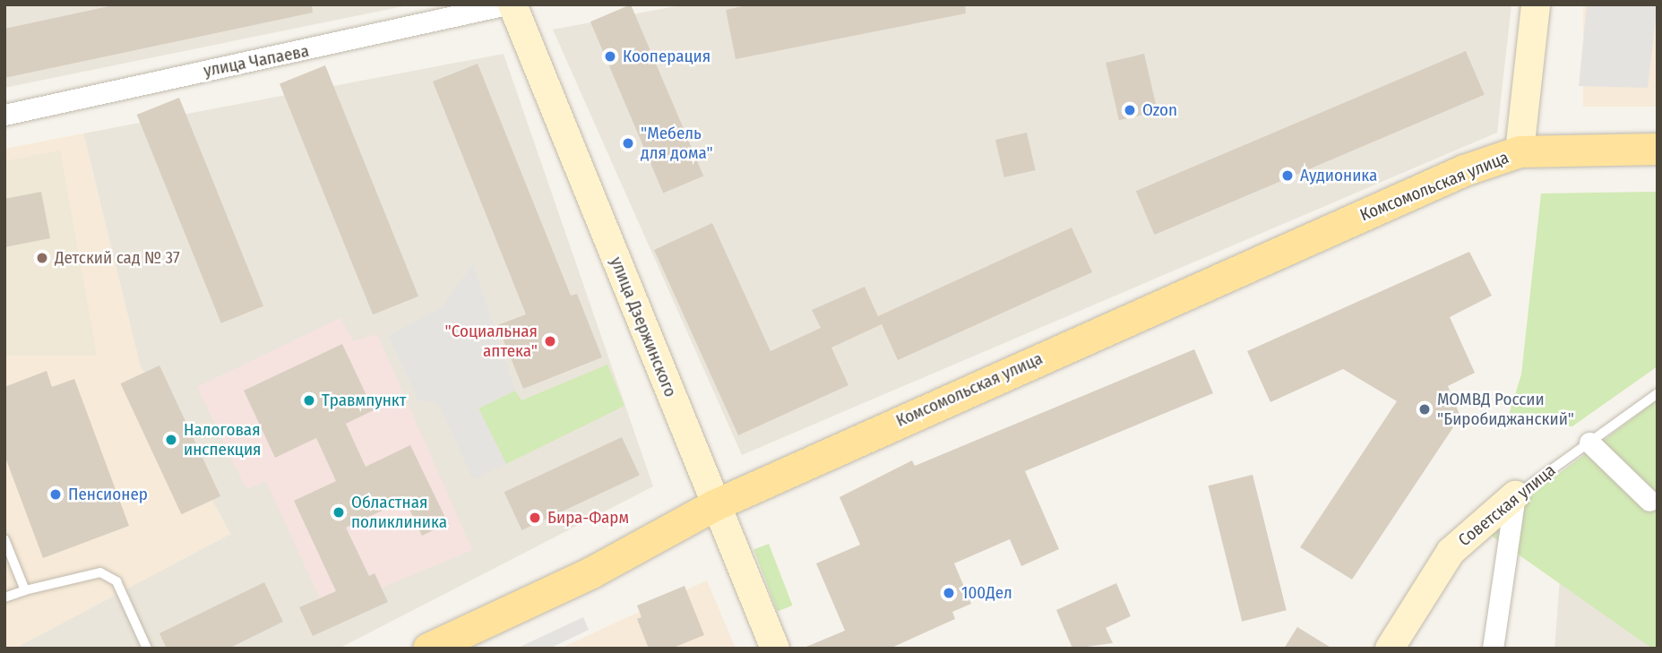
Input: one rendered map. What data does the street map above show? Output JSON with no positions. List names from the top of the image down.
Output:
{
  "streets": {
    "main road": ["Комсомольская улица", "улица Дзержинского", "Советская улица"],
    "street": ["улица Чапаева"]
  },
  "crossings": [
    ["Комсомольская улица", "улица Дзержинского"]
  ],
  "places": [
    "Кооперация",
    "Ozon",
    "\"Мебель для дома\"",
    "Аудионика",
    "Детский сад № 37",
    "\"Социальная аптека\"",
    "Травмпункт",
    "МОМВД России \"Биробиджанский\"",
    "Налоговая инспекция",
    "Пенсионер",
    "Областная поликлиника",
    "Бира-Фарм",
    "100Дел"
  ]
}
